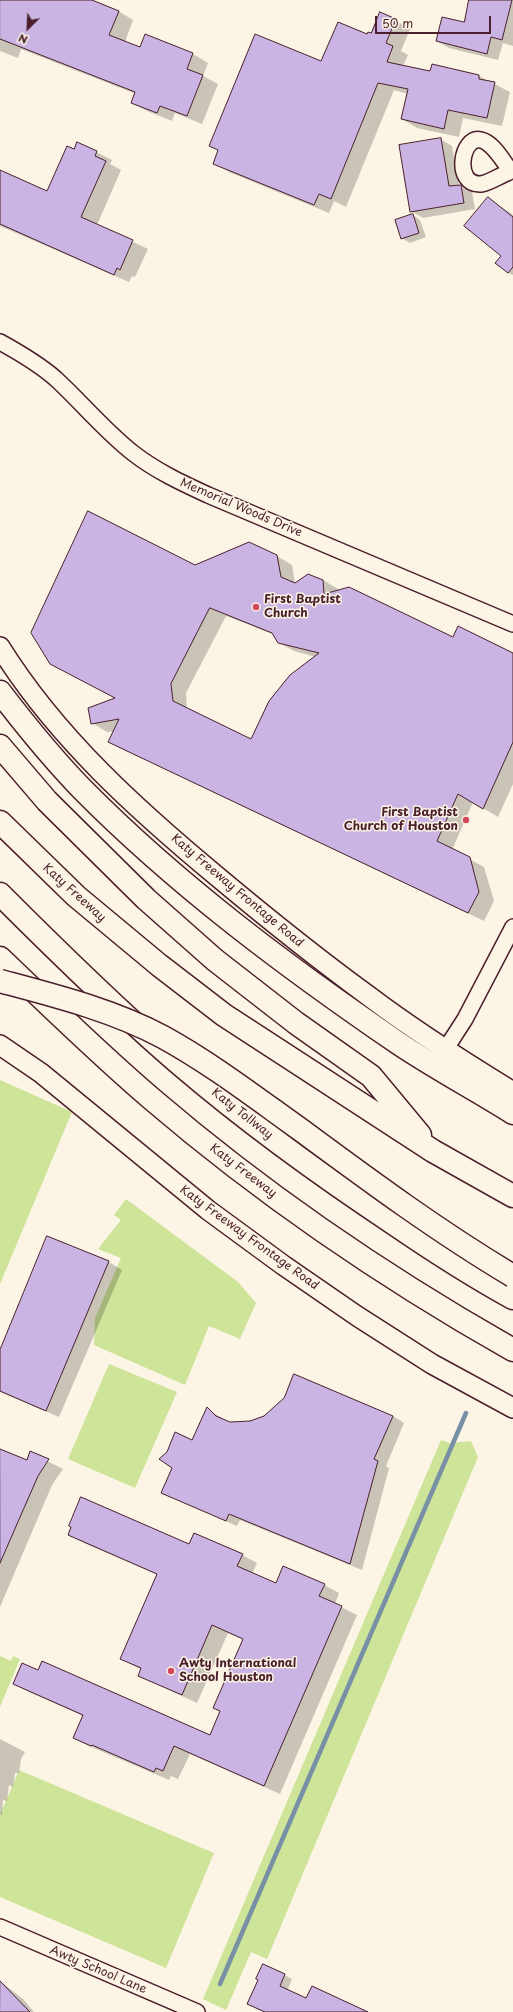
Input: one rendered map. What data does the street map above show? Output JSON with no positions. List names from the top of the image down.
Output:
{
  "streets": {
    "highway": ["Katy Freeway", "Katy Tollway"],
    "main road": ["Katy Freeway Frontage Road"],
    "street": ["Memorial Woods Drive", "Awty School Lane"]
  },
  "places": ["First Baptist Church", "First Baptist Church of Houston", "Awty International School Houston"],
  "scale_bar": "50 m",
  "north": "bottom left"
}
